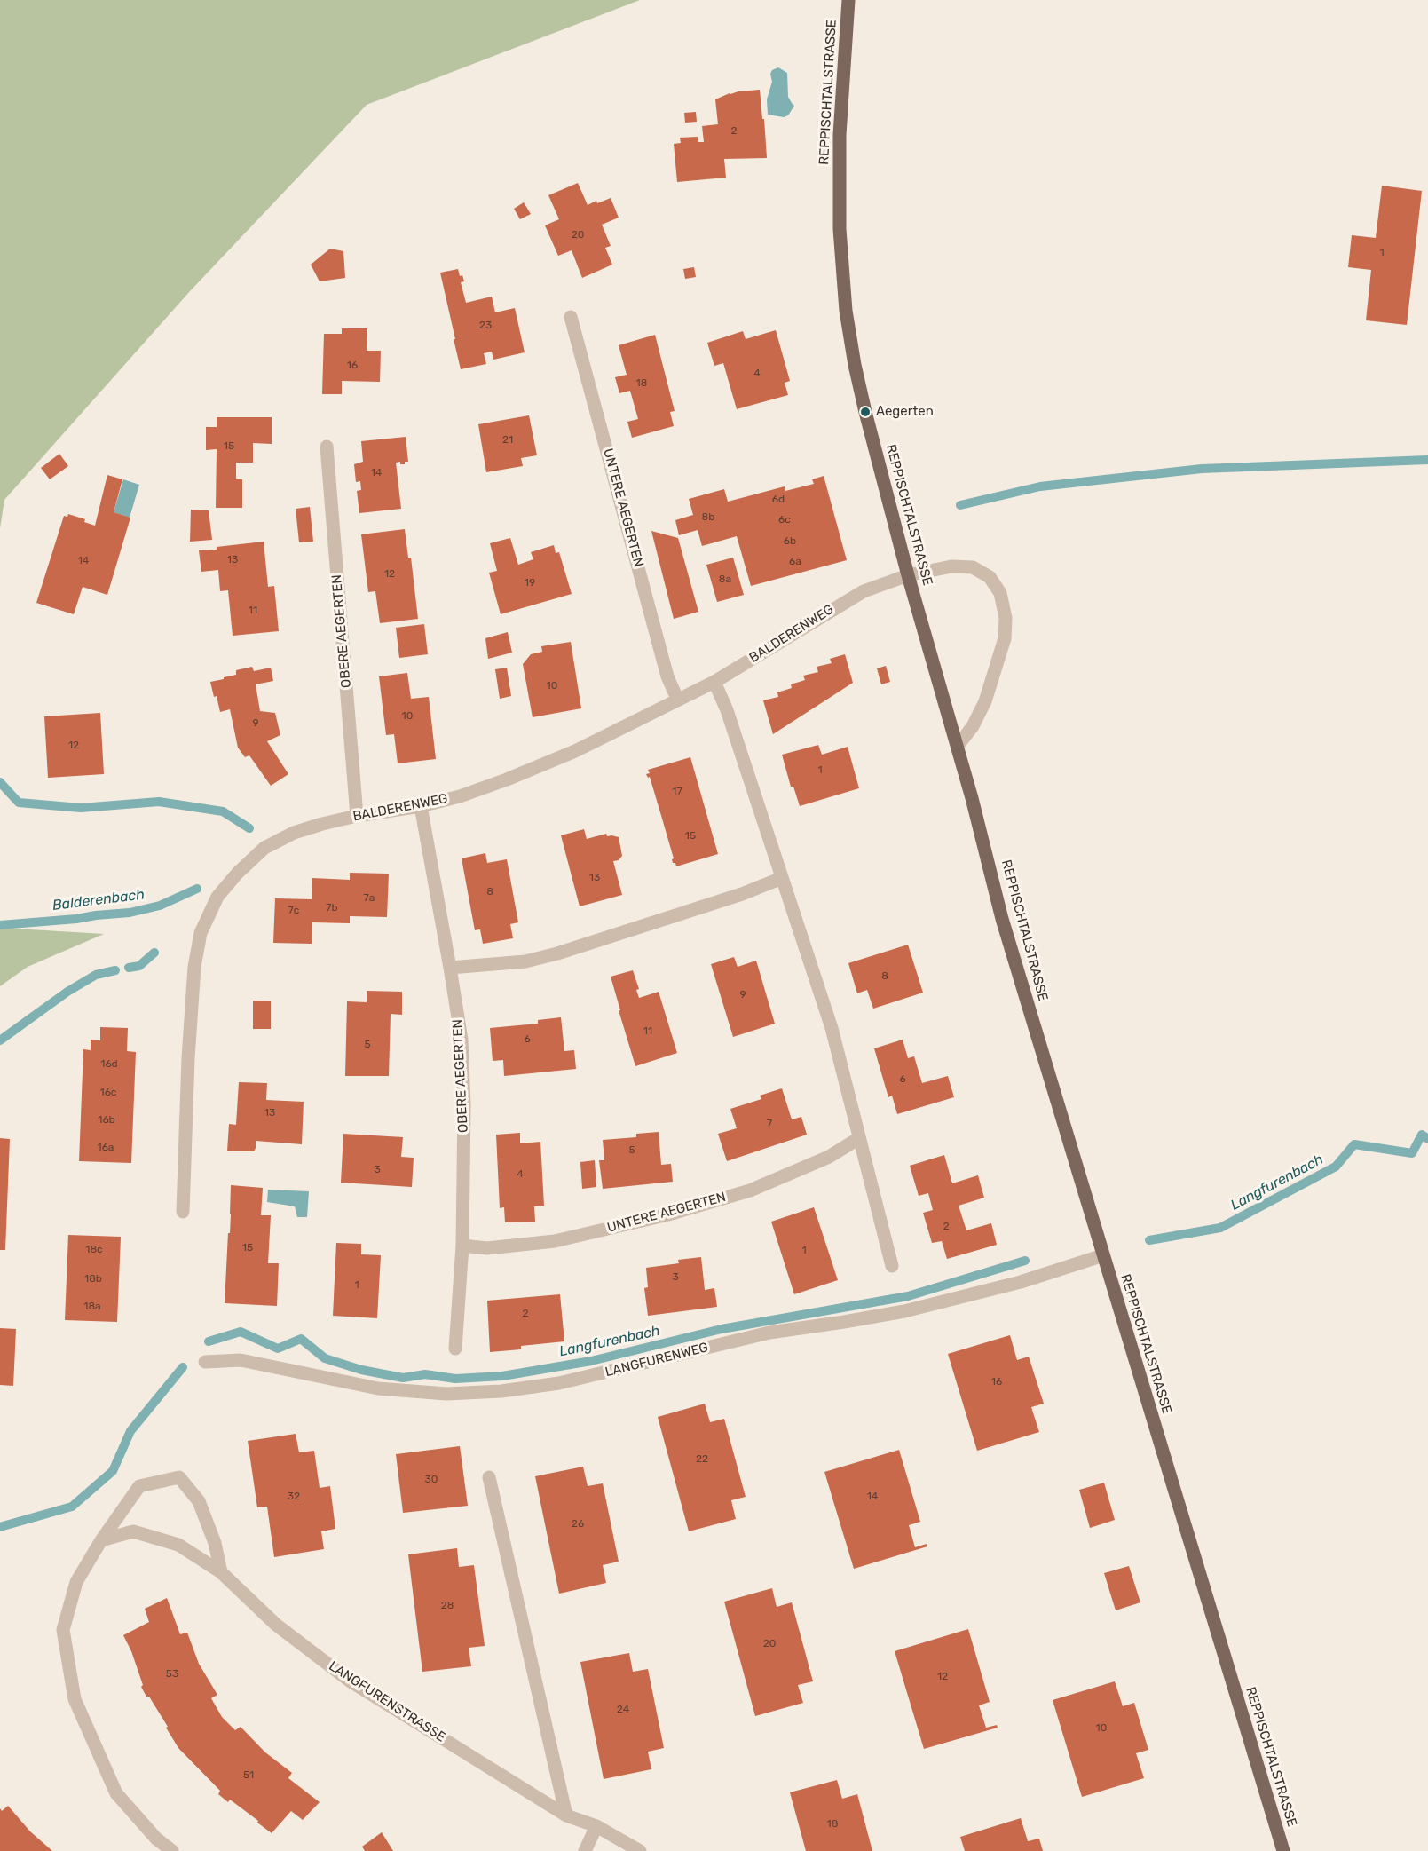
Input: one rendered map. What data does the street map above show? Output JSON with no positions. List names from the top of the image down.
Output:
{
  "streets": {
    "main road": ["REPPISCHTALSTRASSE"],
    "street": [
      "UNTERE AEGERTEN",
      "OBERE AEGERTEN",
      "BALDERENWEG",
      "LANGFURENWEG",
      "LANGFURENSTRASSE"
    ]
  },
  "crossings": [
    ["REPPISCHTALSTRASSE", "BALDERENWEG"],
    ["REPPISCHTALSTRASSE", "LANGFURENWEG"],
    ["UNTERE AEGERTEN", "OBERE AEGERTEN"],
    ["UNTERE AEGERTEN", "BALDERENWEG"],
    ["OBERE AEGERTEN", "BALDERENWEG"]
  ],
  "water": ["Balderenbach", "Langfurenbach"],
  "places": ["Aegerten"],
  "house_numbers": [
    "2",
    "20",
    "1",
    "23",
    "16",
    "4",
    "18",
    "21",
    "15",
    "14",
    "6d",
    "8b",
    "6c",
    "6b",
    "13",
    "14",
    "6a",
    "12",
    "8a",
    "19",
    "11",
    "10",
    "10",
    "9",
    "12",
    "1",
    "17",
    "15",
    "13",
    "8",
    "7a",
    "7b",
    "7c",
    "8",
    "9",
    "11",
    "6",
    "5",
    "16d",
    "6",
    "16c",
    "13",
    "16b",
    "7",
    "16a",
    "5",
    "3",
    "4",
    "2",
    "15",
    "18c",
    "1",
    "3",
    "18b",
    "1",
    "18a",
    "2",
    "16",
    "22",
    "30",
    "32",
    "14",
    "26",
    "28",
    "20",
    "53",
    "12",
    "24",
    "10",
    "51",
    "18"
  ]
}
